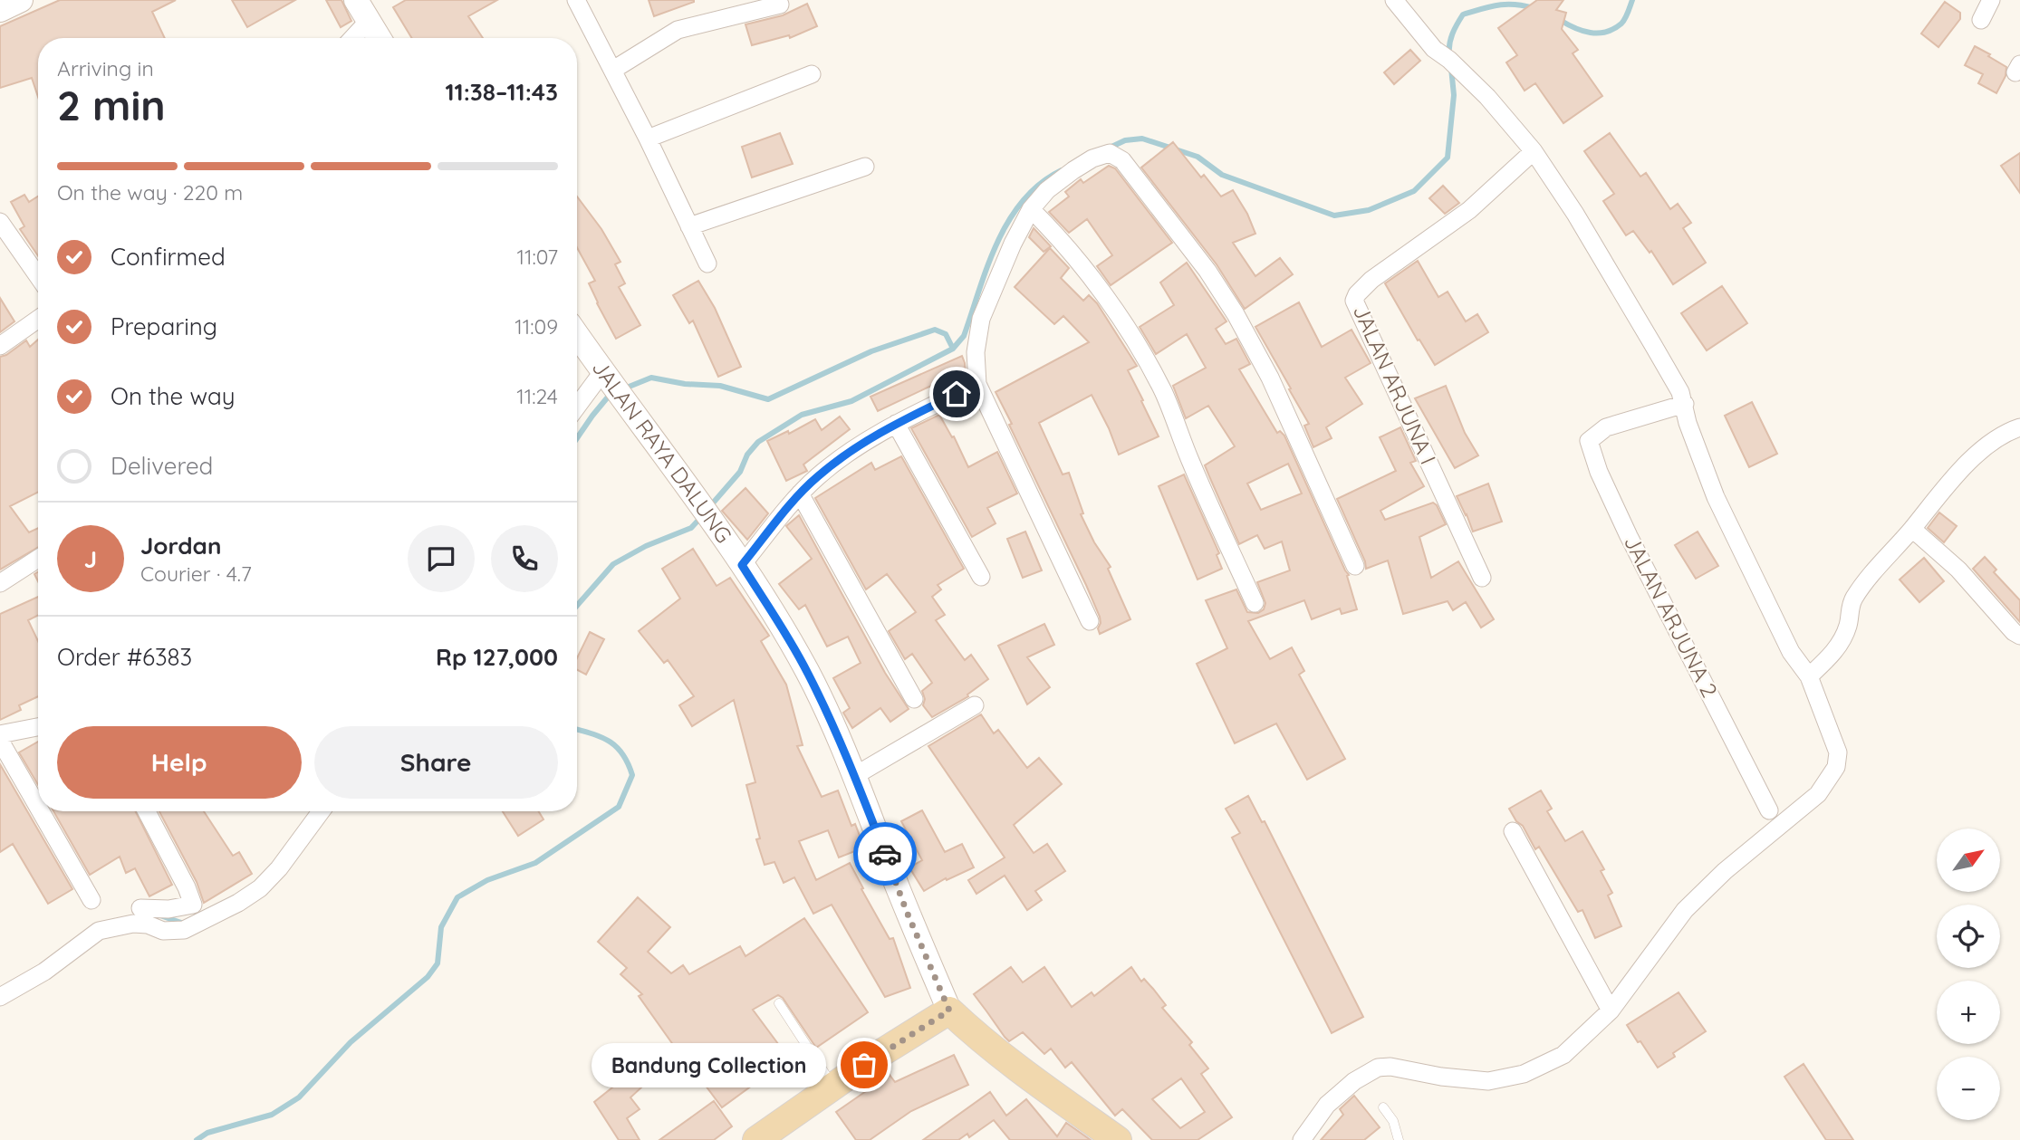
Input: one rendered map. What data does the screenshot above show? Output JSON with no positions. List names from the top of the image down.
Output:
{
  "streets": {
    "main road": ["JALAN RAYA DALUNG"],
    "street": ["JALAN ARJUNA I", "JALAN ARJUNA 2"]
  },
  "places": ["Bandung Collection"],
  "north": "top right",
  "page": {
    "heading": ["2 min", "Arriving in", "11:38–11:43"],
    "panel": [
      "Jordan",
      "Courier · 4.7",
      "Order #6383",
      "Rp 127,000"
    ],
    "bar": "On the way · 220 m",
    "list": [
      ["Confirmed", "11:07"],
      ["Preparing", "11:09"],
      ["On the way", "11:24"],
      "Delivered"
    ],
    "round": "J",
    "buttons": ["Help", "Share"],
    "map_buttons": ["+", "−"],
    "bubble": "Bandung Collection"
  }
}
